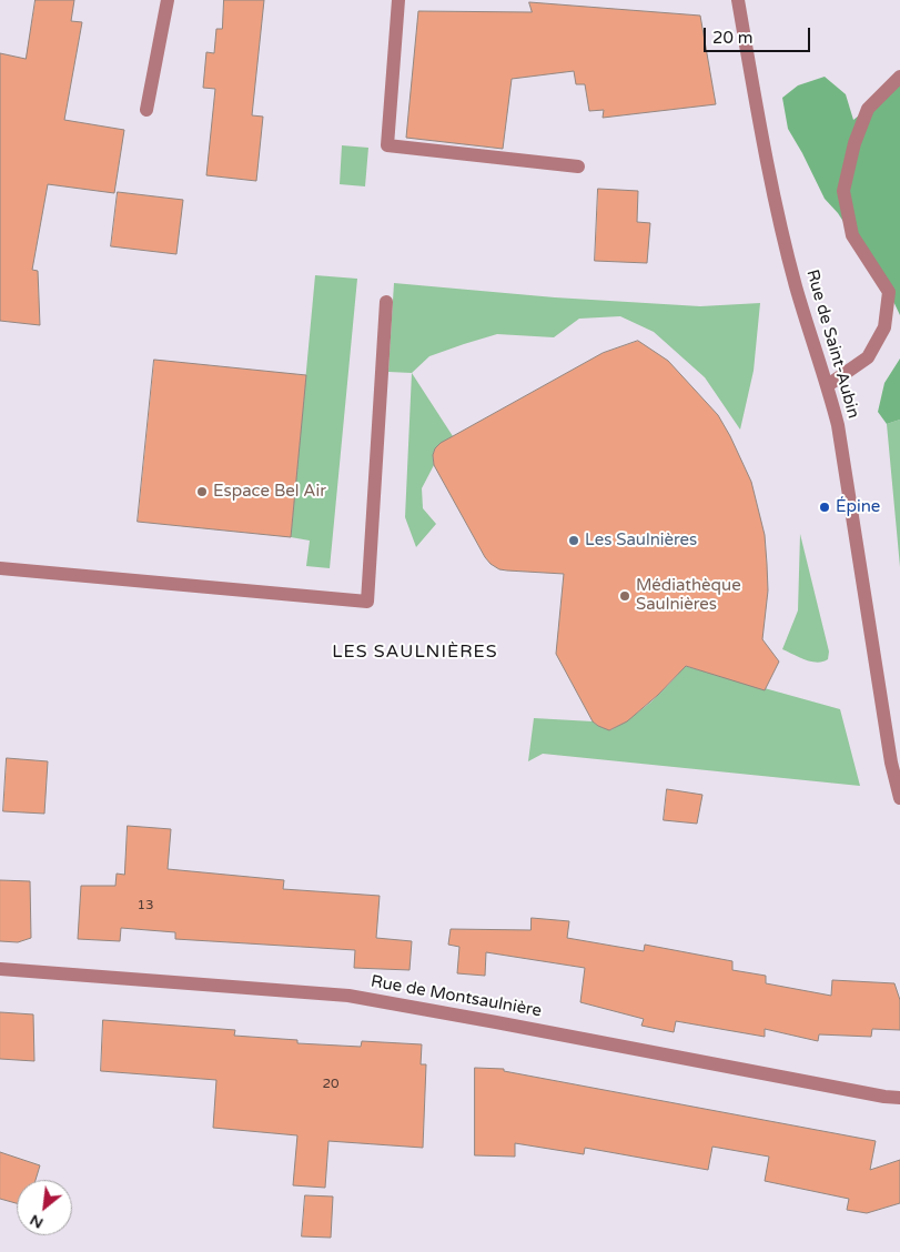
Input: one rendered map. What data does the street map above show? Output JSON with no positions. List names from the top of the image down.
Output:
{
  "streets": {
    "street": ["Rue de Saint-Aubin", "Rue de Montsaulnière"]
  },
  "districts": ["LES SAULNIÈRES"],
  "places": [
    "Espace Bel Air",
    "Épine",
    "Les Saulnières",
    "Médiathèque Saulnières"
  ],
  "house_numbers": ["13", "20"],
  "scale_bar": "20 m",
  "north": "bottom left"
}
